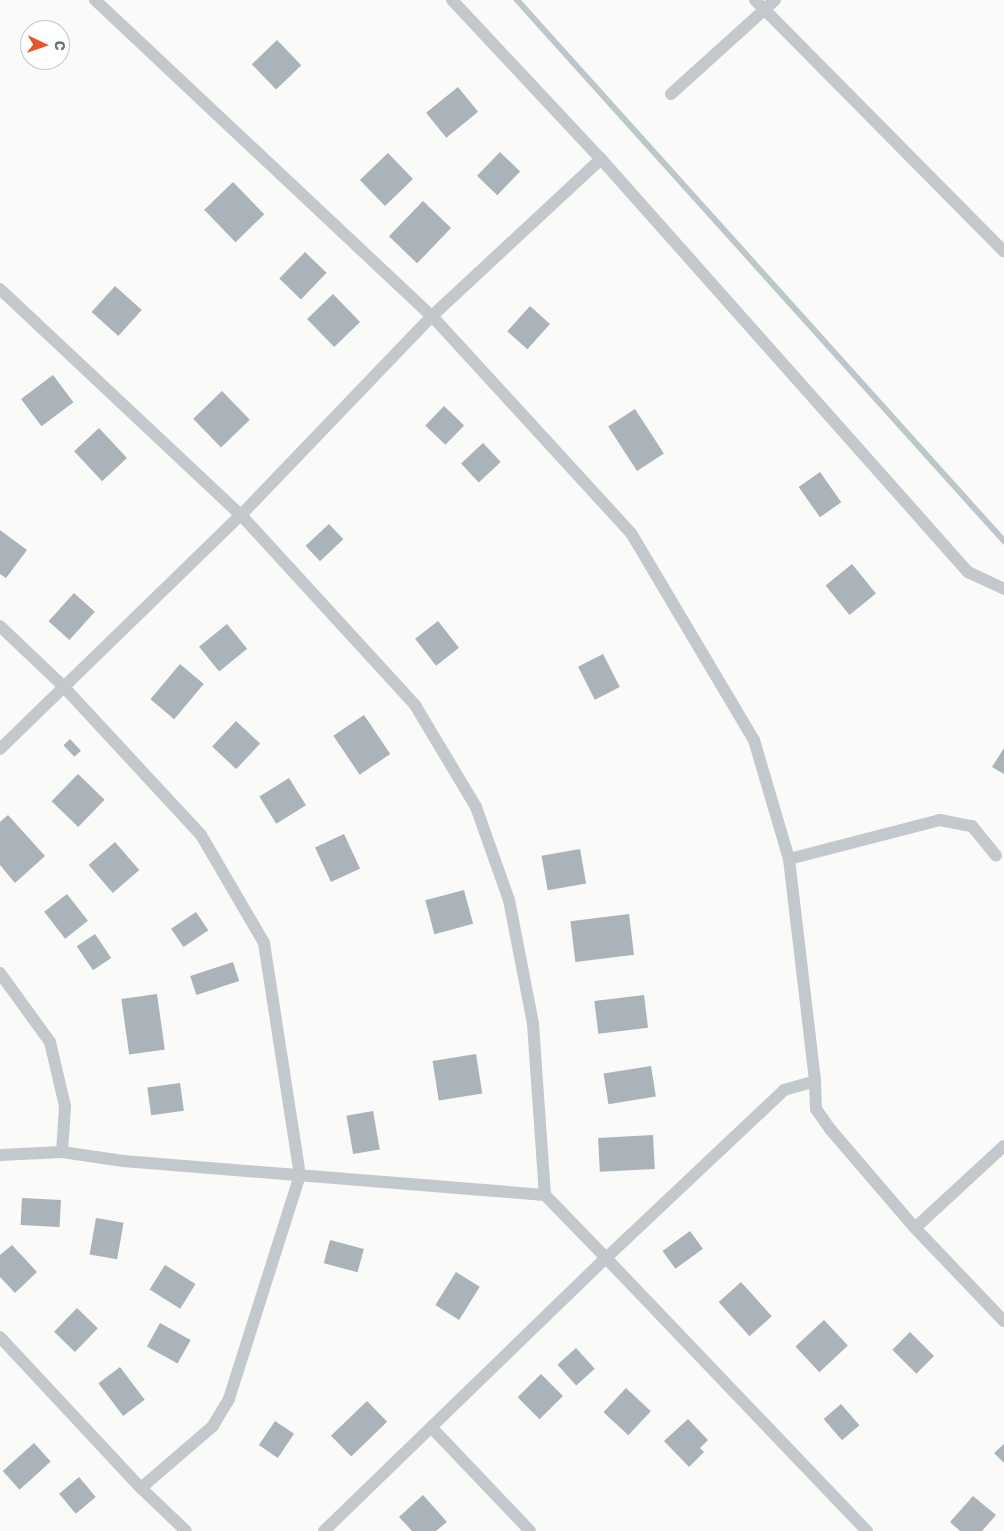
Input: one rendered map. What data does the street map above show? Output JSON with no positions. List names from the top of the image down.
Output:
{
  "north": "right"
}
